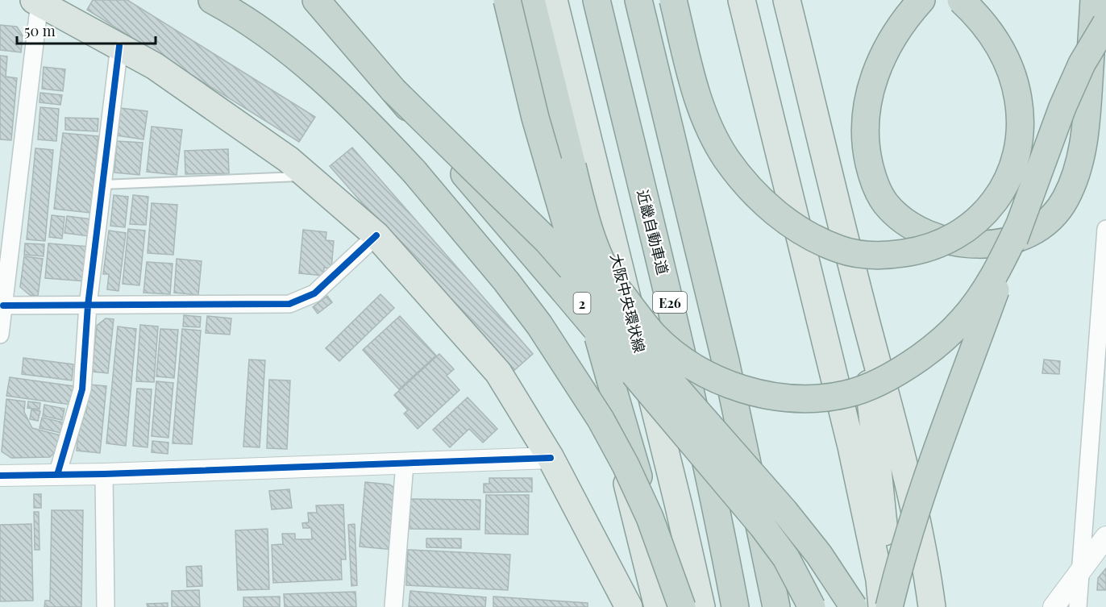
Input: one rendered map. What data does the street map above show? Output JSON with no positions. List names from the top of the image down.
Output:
{
  "streets": {
    "highway": ["近畿自動車道", "E26"],
    "main road": ["2", "大阪中央環状線"]
  },
  "scale_bar": "50 m"
}
